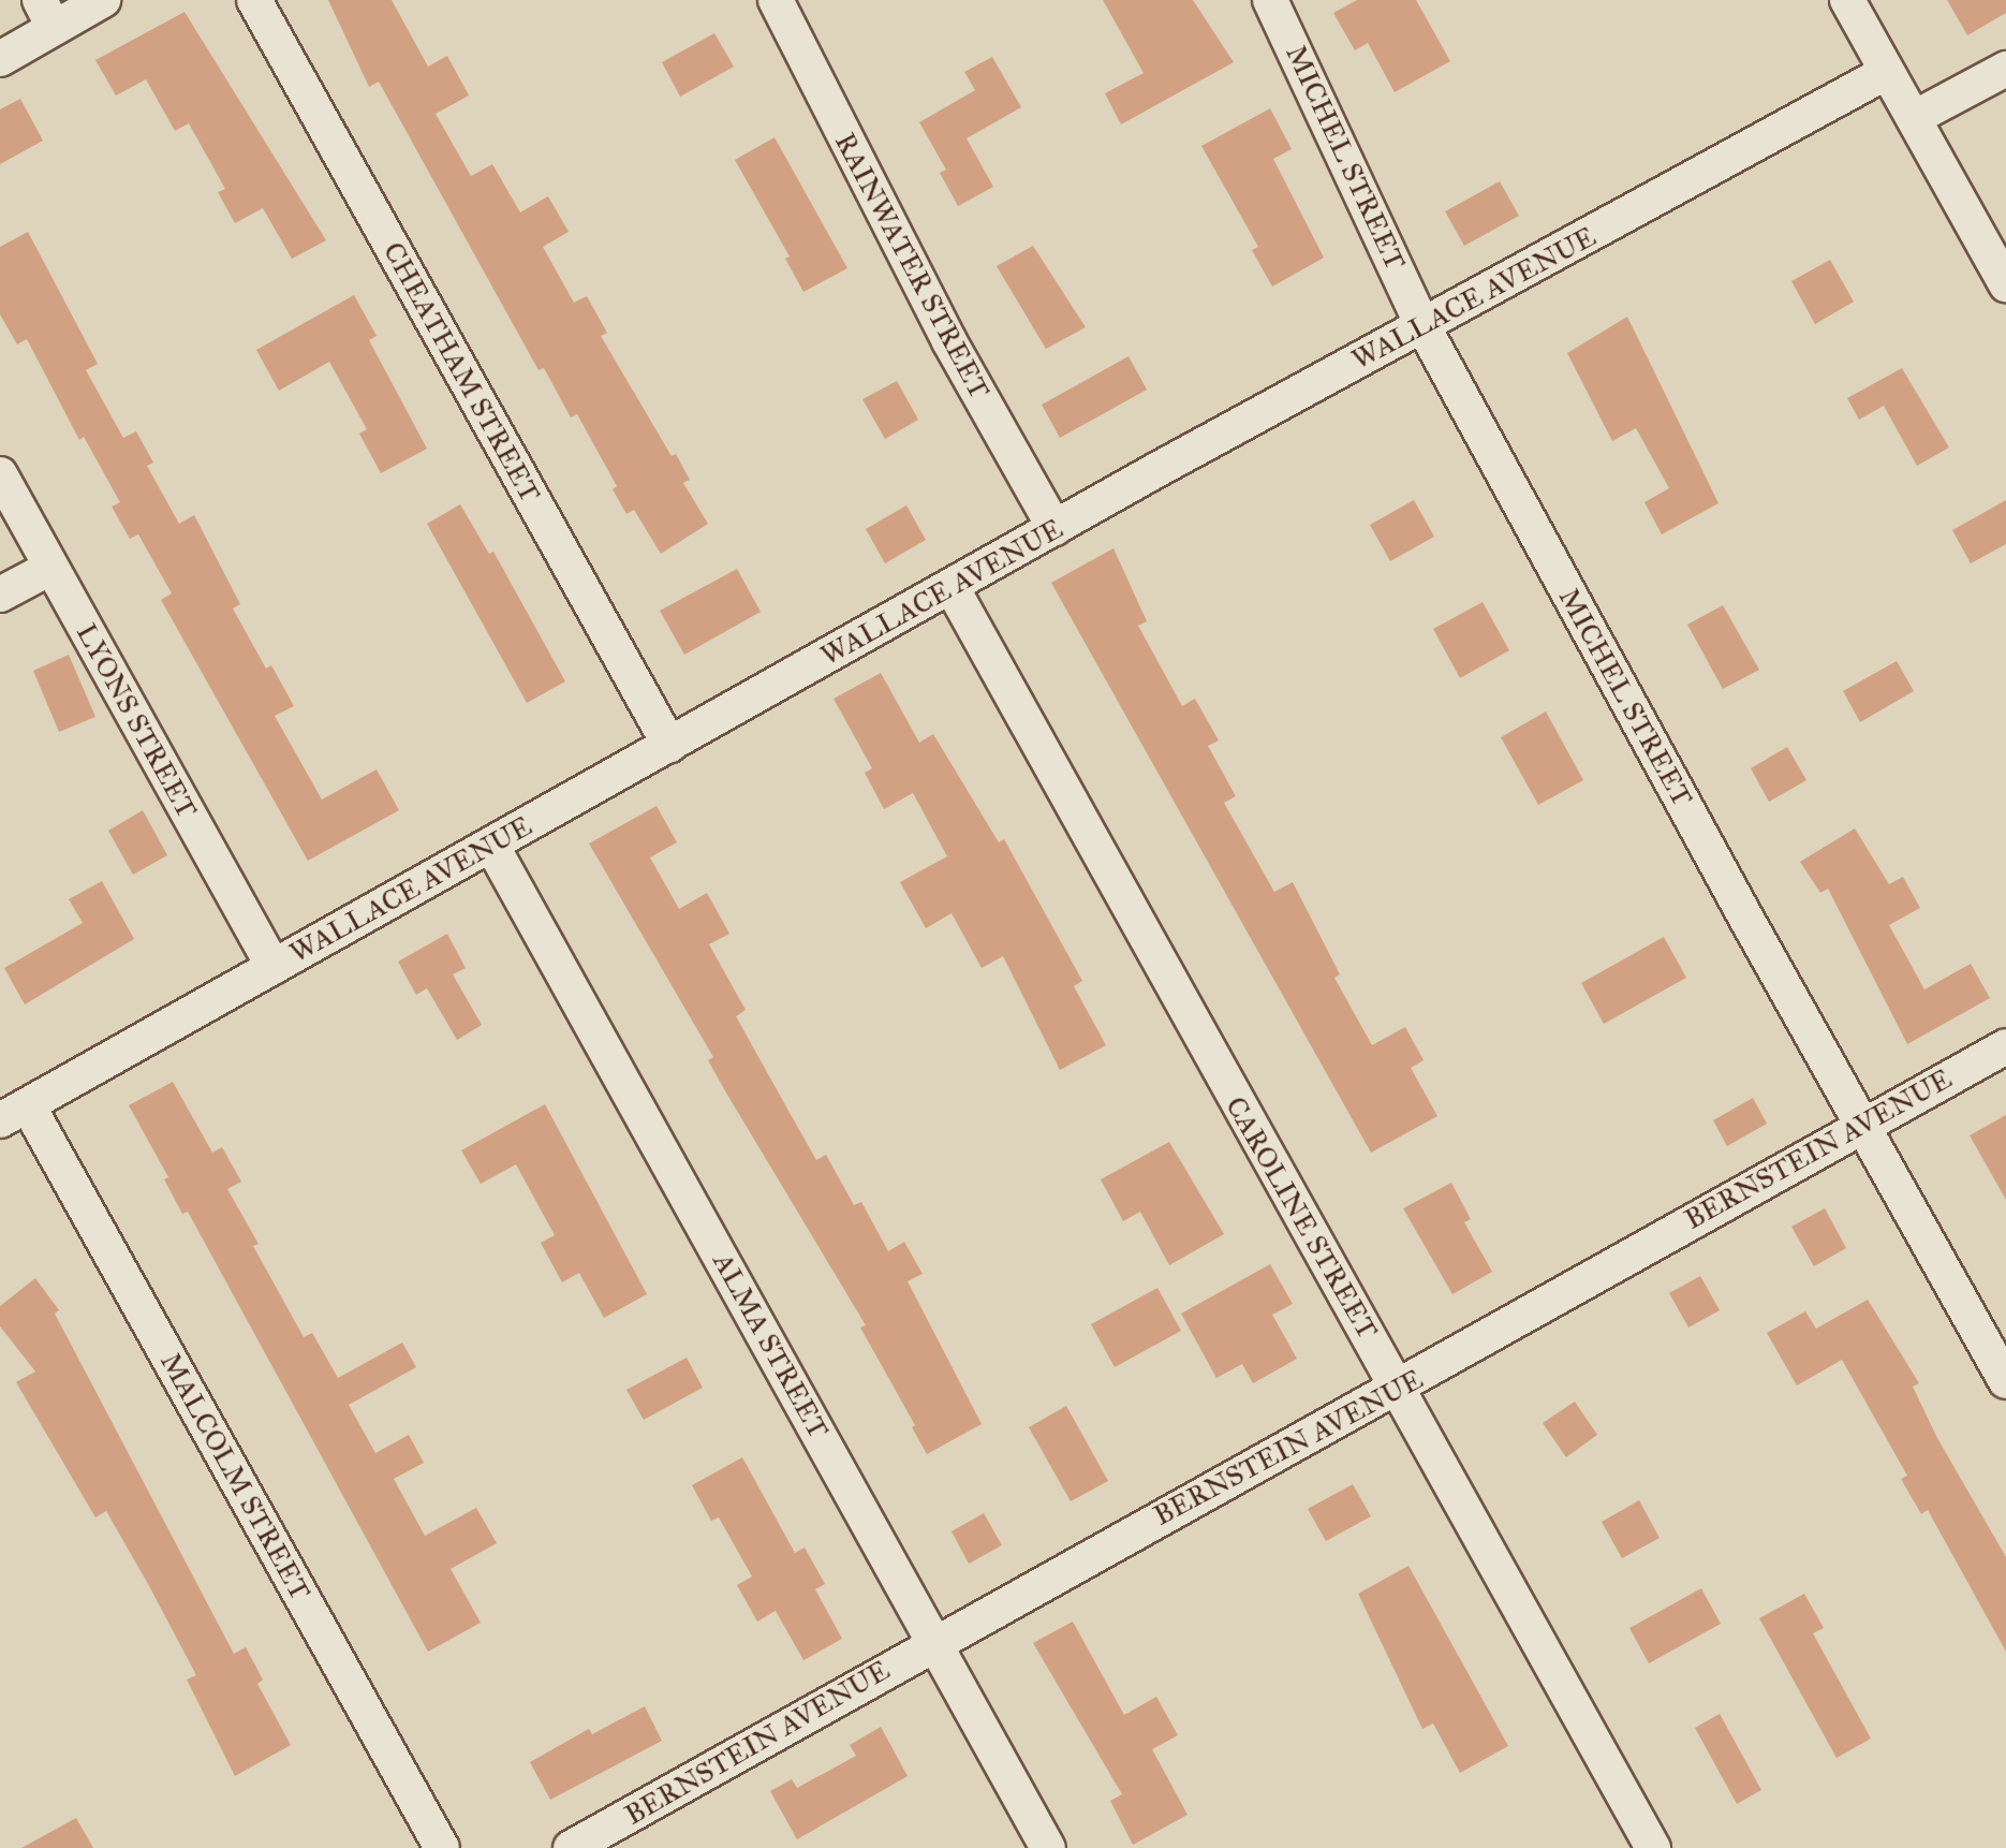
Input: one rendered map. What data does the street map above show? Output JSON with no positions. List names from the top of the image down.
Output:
{
  "streets": {
    "street": [
      "MICHEL STREET",
      "RAINWATER STREET",
      "WALLACE AVENUE",
      "CHEATHAM STREET",
      "LYONS STREET",
      "BERNSTEIN AVENUE",
      "CAROLINE STREET",
      "ALMA STREET",
      "MALCOLM STREET"
    ]
  },
  "crossings": [
    ["MICHEL STREET", "WALLACE AVENUE"],
    ["MICHEL STREET", "BERNSTEIN AVENUE"],
    ["RAINWATER STREET", "WALLACE AVENUE"],
    ["WALLACE AVENUE", "CHEATHAM STREET"],
    ["WALLACE AVENUE", "LYONS STREET"],
    ["WALLACE AVENUE", "CAROLINE STREET"],
    ["WALLACE AVENUE", "ALMA STREET"],
    ["WALLACE AVENUE", "MALCOLM STREET"],
    ["BERNSTEIN AVENUE", "CAROLINE STREET"],
    ["BERNSTEIN AVENUE", "ALMA STREET"]
  ]
}
